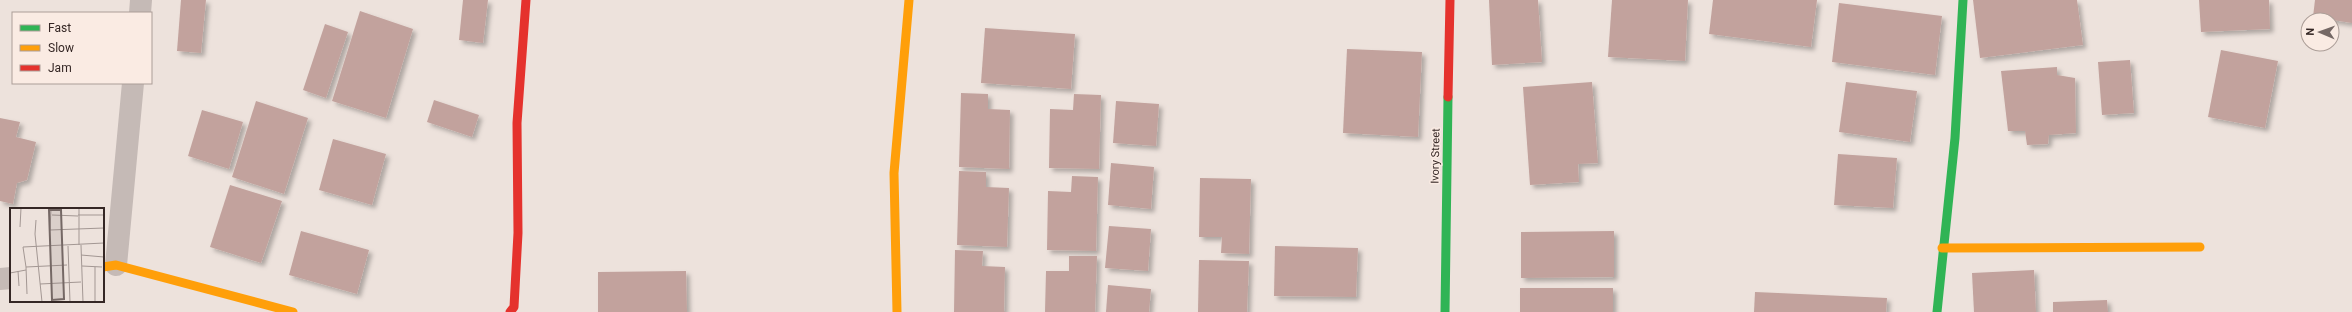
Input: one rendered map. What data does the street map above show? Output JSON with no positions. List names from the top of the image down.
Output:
{
  "streets": {
    "street": ["Ivory Street"]
  },
  "legend": ["Fast", "Slow", "Jam"],
  "north": "left"
}
